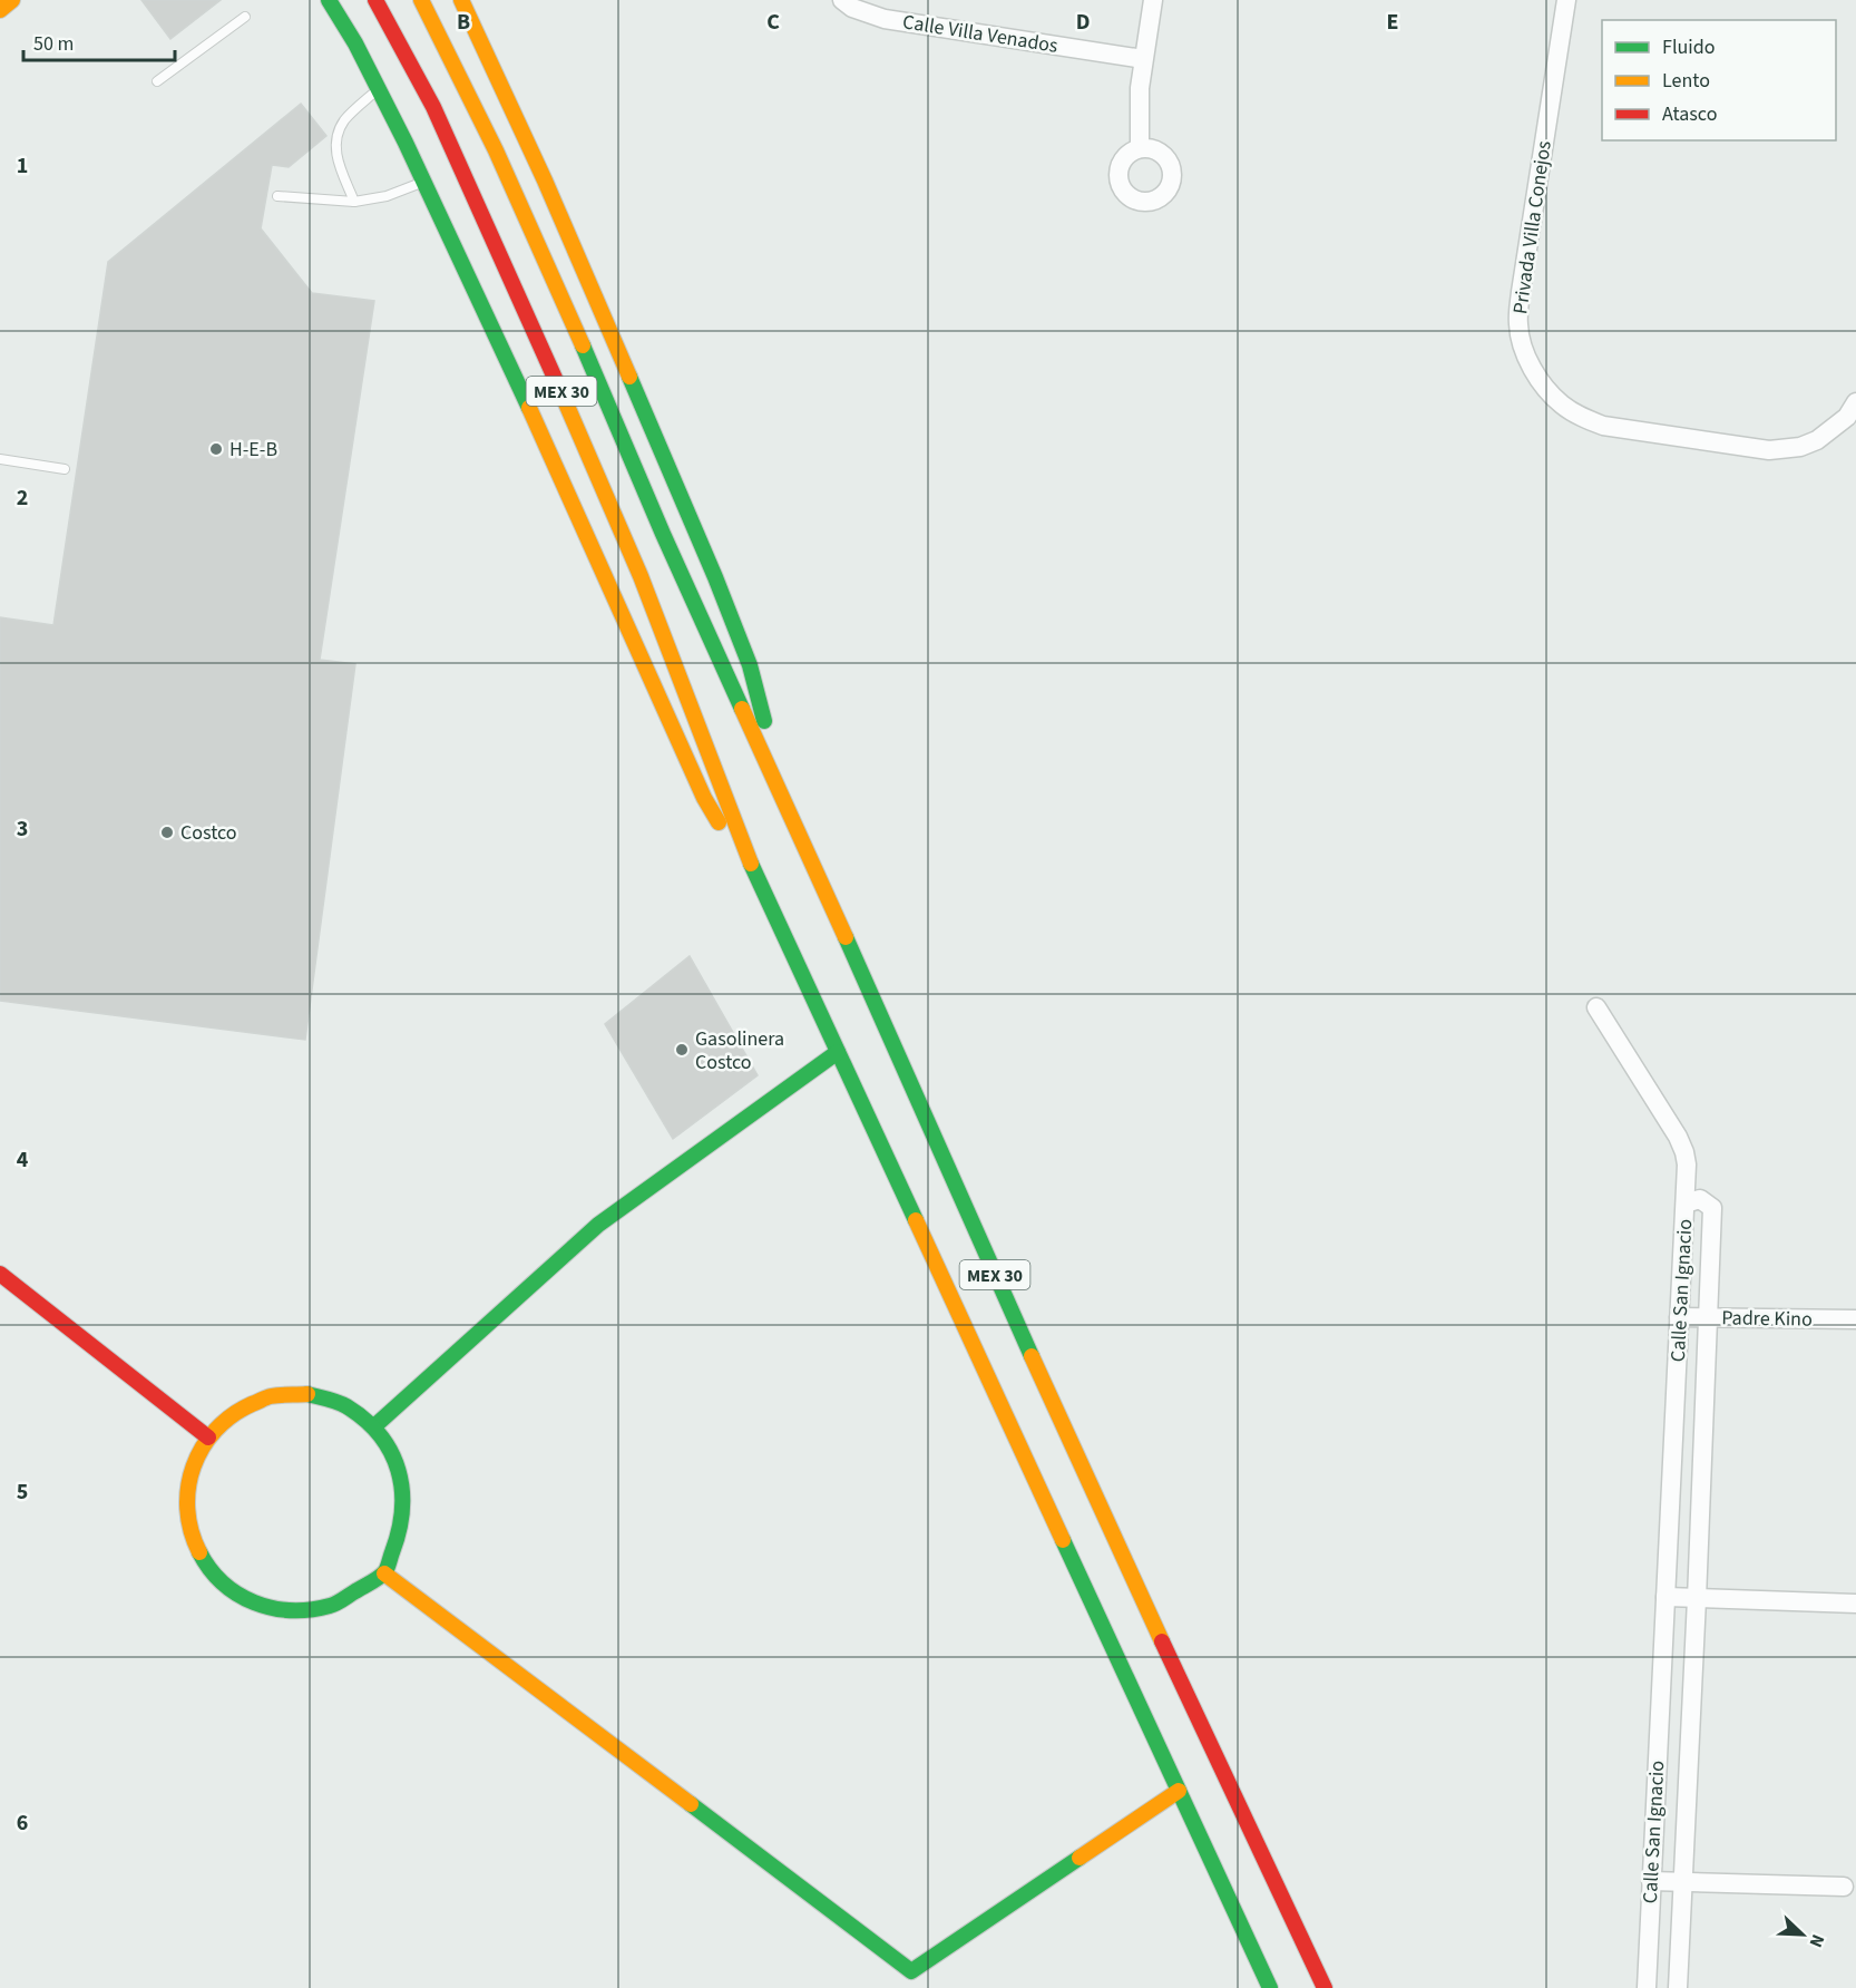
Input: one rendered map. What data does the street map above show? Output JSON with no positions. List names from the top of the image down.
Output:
{
  "streets": {
    "main road": ["MEX 30"],
    "street": [
      "Calle Villa Venados",
      "Privada Villa Conejos",
      "Calle San Ignacio",
      "Padre Kino"
    ]
  },
  "crossings": [
    ["Calle San Ignacio", "Padre Kino"]
  ],
  "places": ["H-E-B", "Costco", "Gasolinera Costco"],
  "legend": ["Fluido", "Lento", "Atasco"],
  "scale_bar": "50 m",
  "north": "bottom right",
  "grid": {
    "columns": [
      "B",
      "C",
      "D",
      "E"
    ],
    "rows": [
      "1",
      "2",
      "3",
      "4",
      "5",
      "6"
    ]
  }
}
